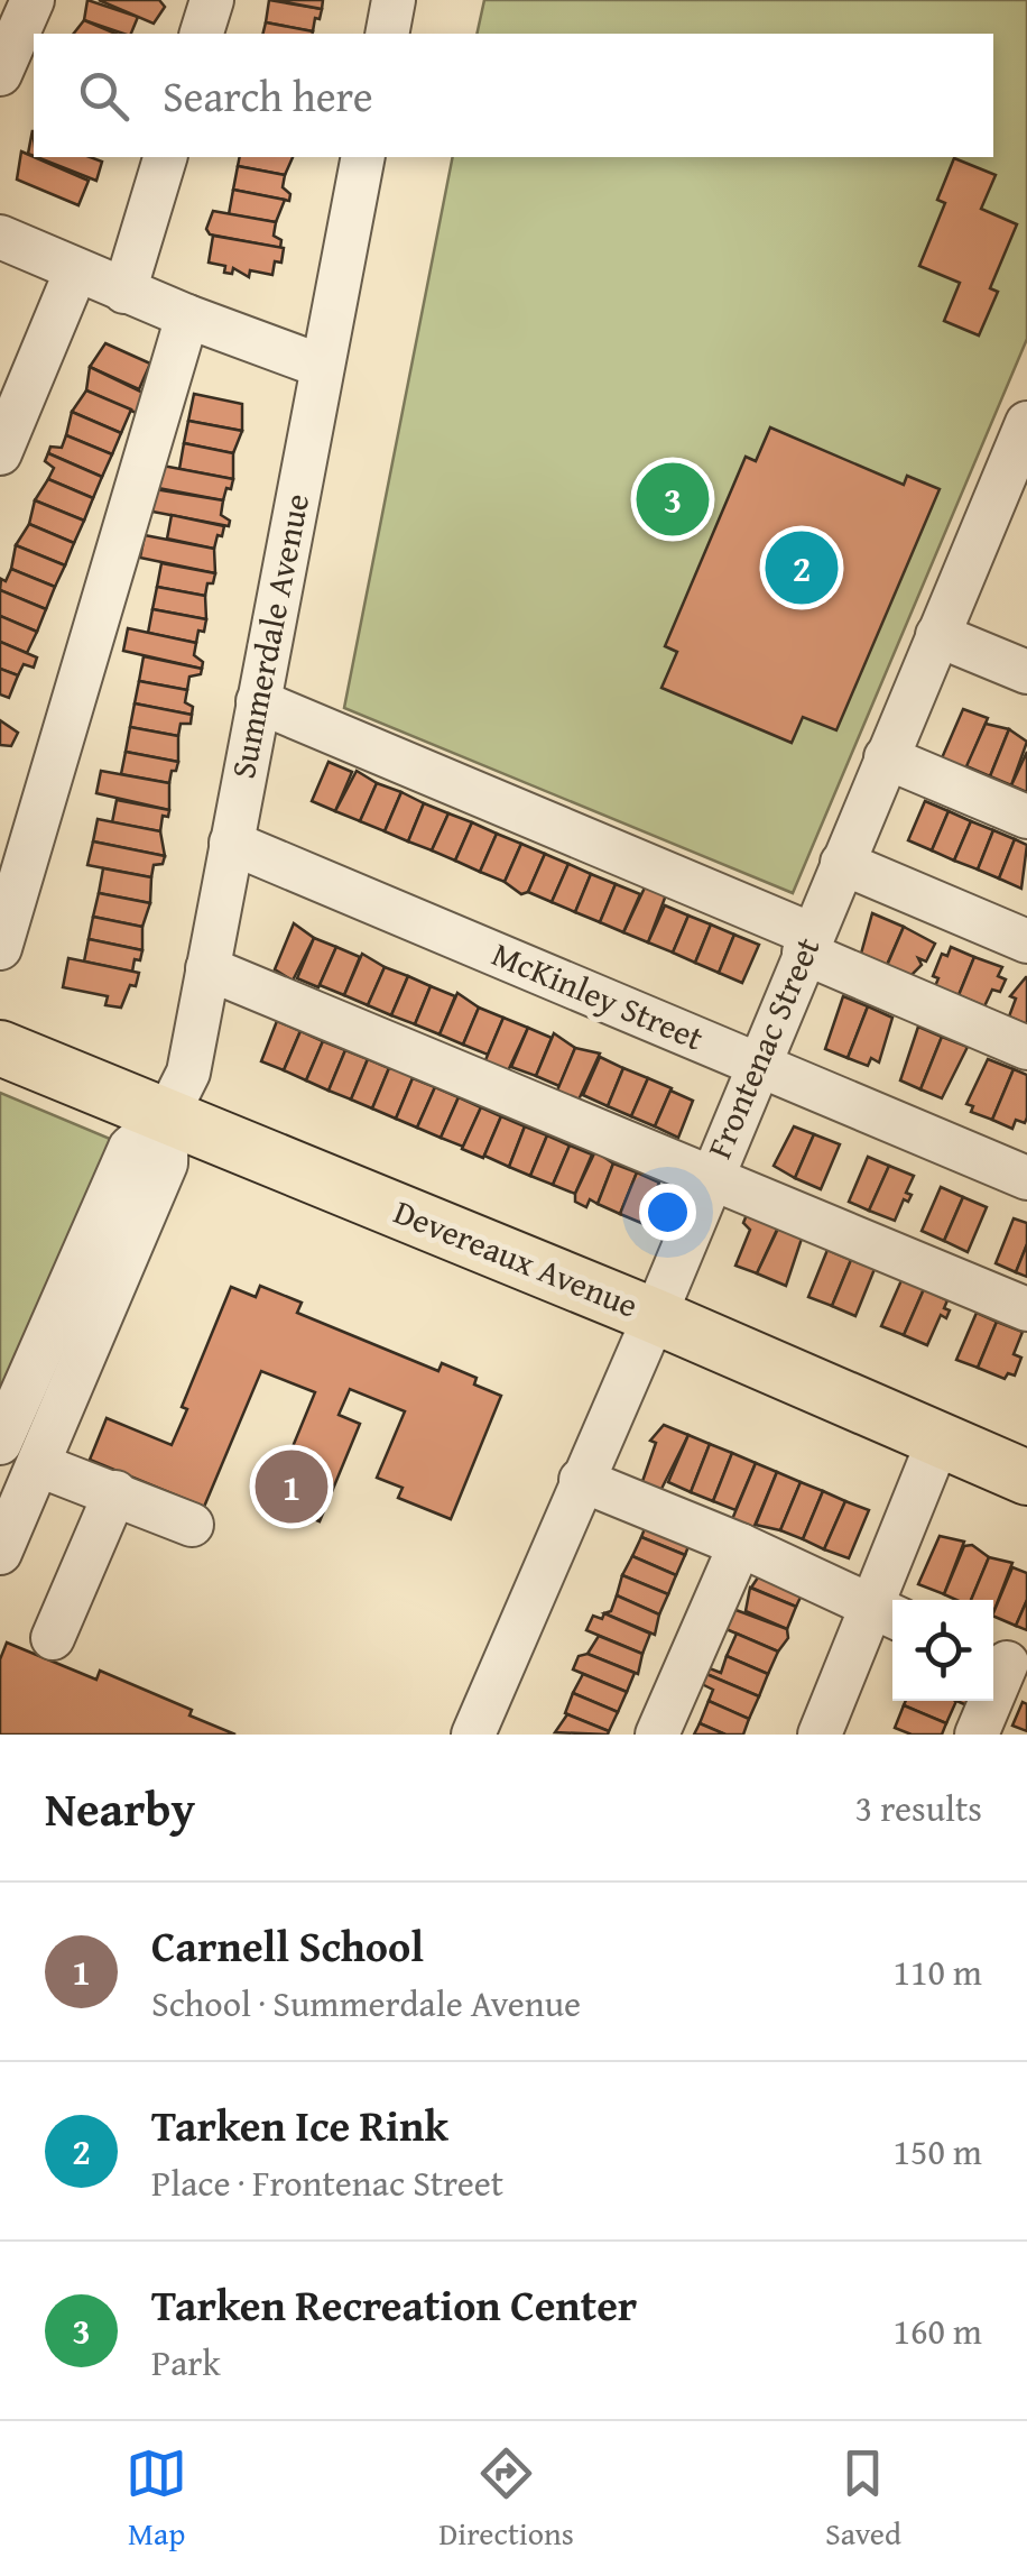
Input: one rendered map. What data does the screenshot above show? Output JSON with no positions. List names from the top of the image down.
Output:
{
  "streets": {
    "main road": ["Devereaux Avenue"],
    "street": ["Summerdale Avenue", "McKinley Street", "Frontenac Street"]
  },
  "crossings": [
    ["Summerdale Avenue", "McKinley Street"],
    ["Summerdale Avenue", "Devereaux Avenue"],
    ["McKinley Street", "Frontenac Street"],
    ["Frontenac Street", "Devereaux Avenue"]
  ],
  "page": {
    "search": "Search here",
    "pins": ["3", "2", "1"],
    "heading": ["Nearby", "3 results"],
    "list": [
      {
        "mark": "1",
        "name": "Carnell School",
        "note": "School · Summerdale Avenue",
        "value": "110 m"
      },
      {
        "mark": "2",
        "name": "Tarken Ice Rink",
        "note": "Place · Frontenac Street",
        "value": "150 m"
      },
      {
        "mark": "3",
        "name": "Tarken Recreation Center",
        "note": "Park",
        "value": "160 m"
      }
    ],
    "nav": ["Map", "Directions", "Saved"]
  }
}
